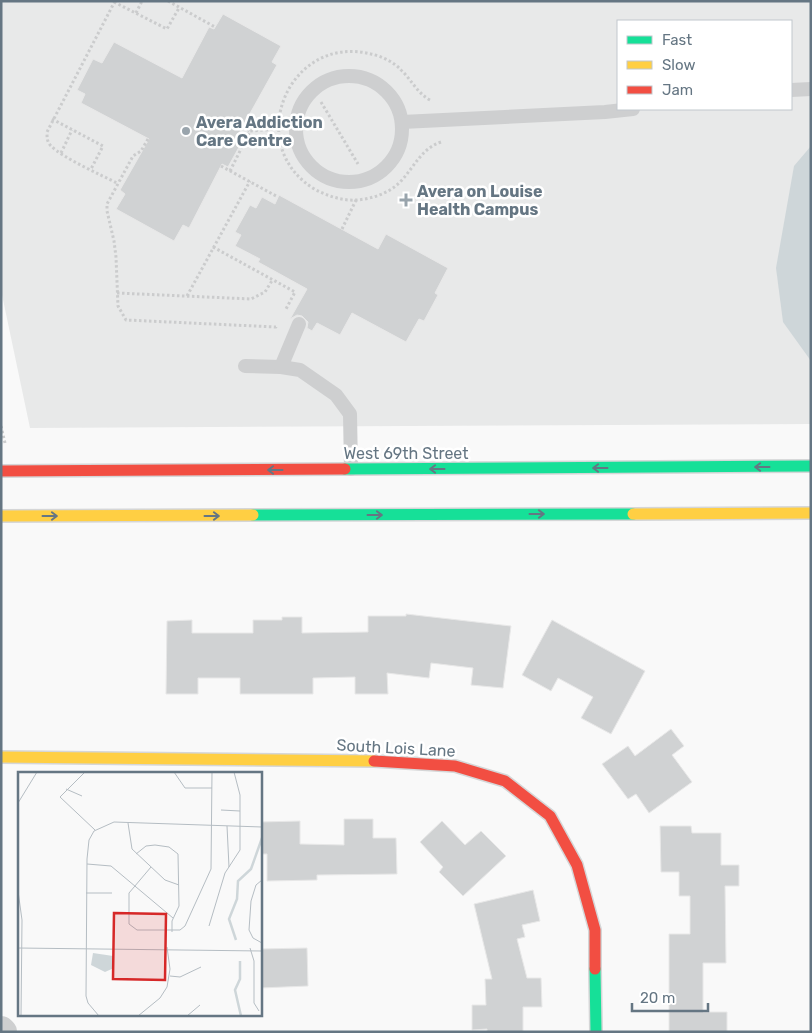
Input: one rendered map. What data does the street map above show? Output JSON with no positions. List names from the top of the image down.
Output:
{
  "streets": {
    "main road": ["West 69th Street", "South Lois Lane"]
  },
  "places": {
    "other": ["Avera Addiction Care Centre"],
    "health": ["Avera on Louise Health Campus"]
  },
  "legend": ["Fast", "Slow", "Jam"],
  "scale_bar": "20 m"
}
